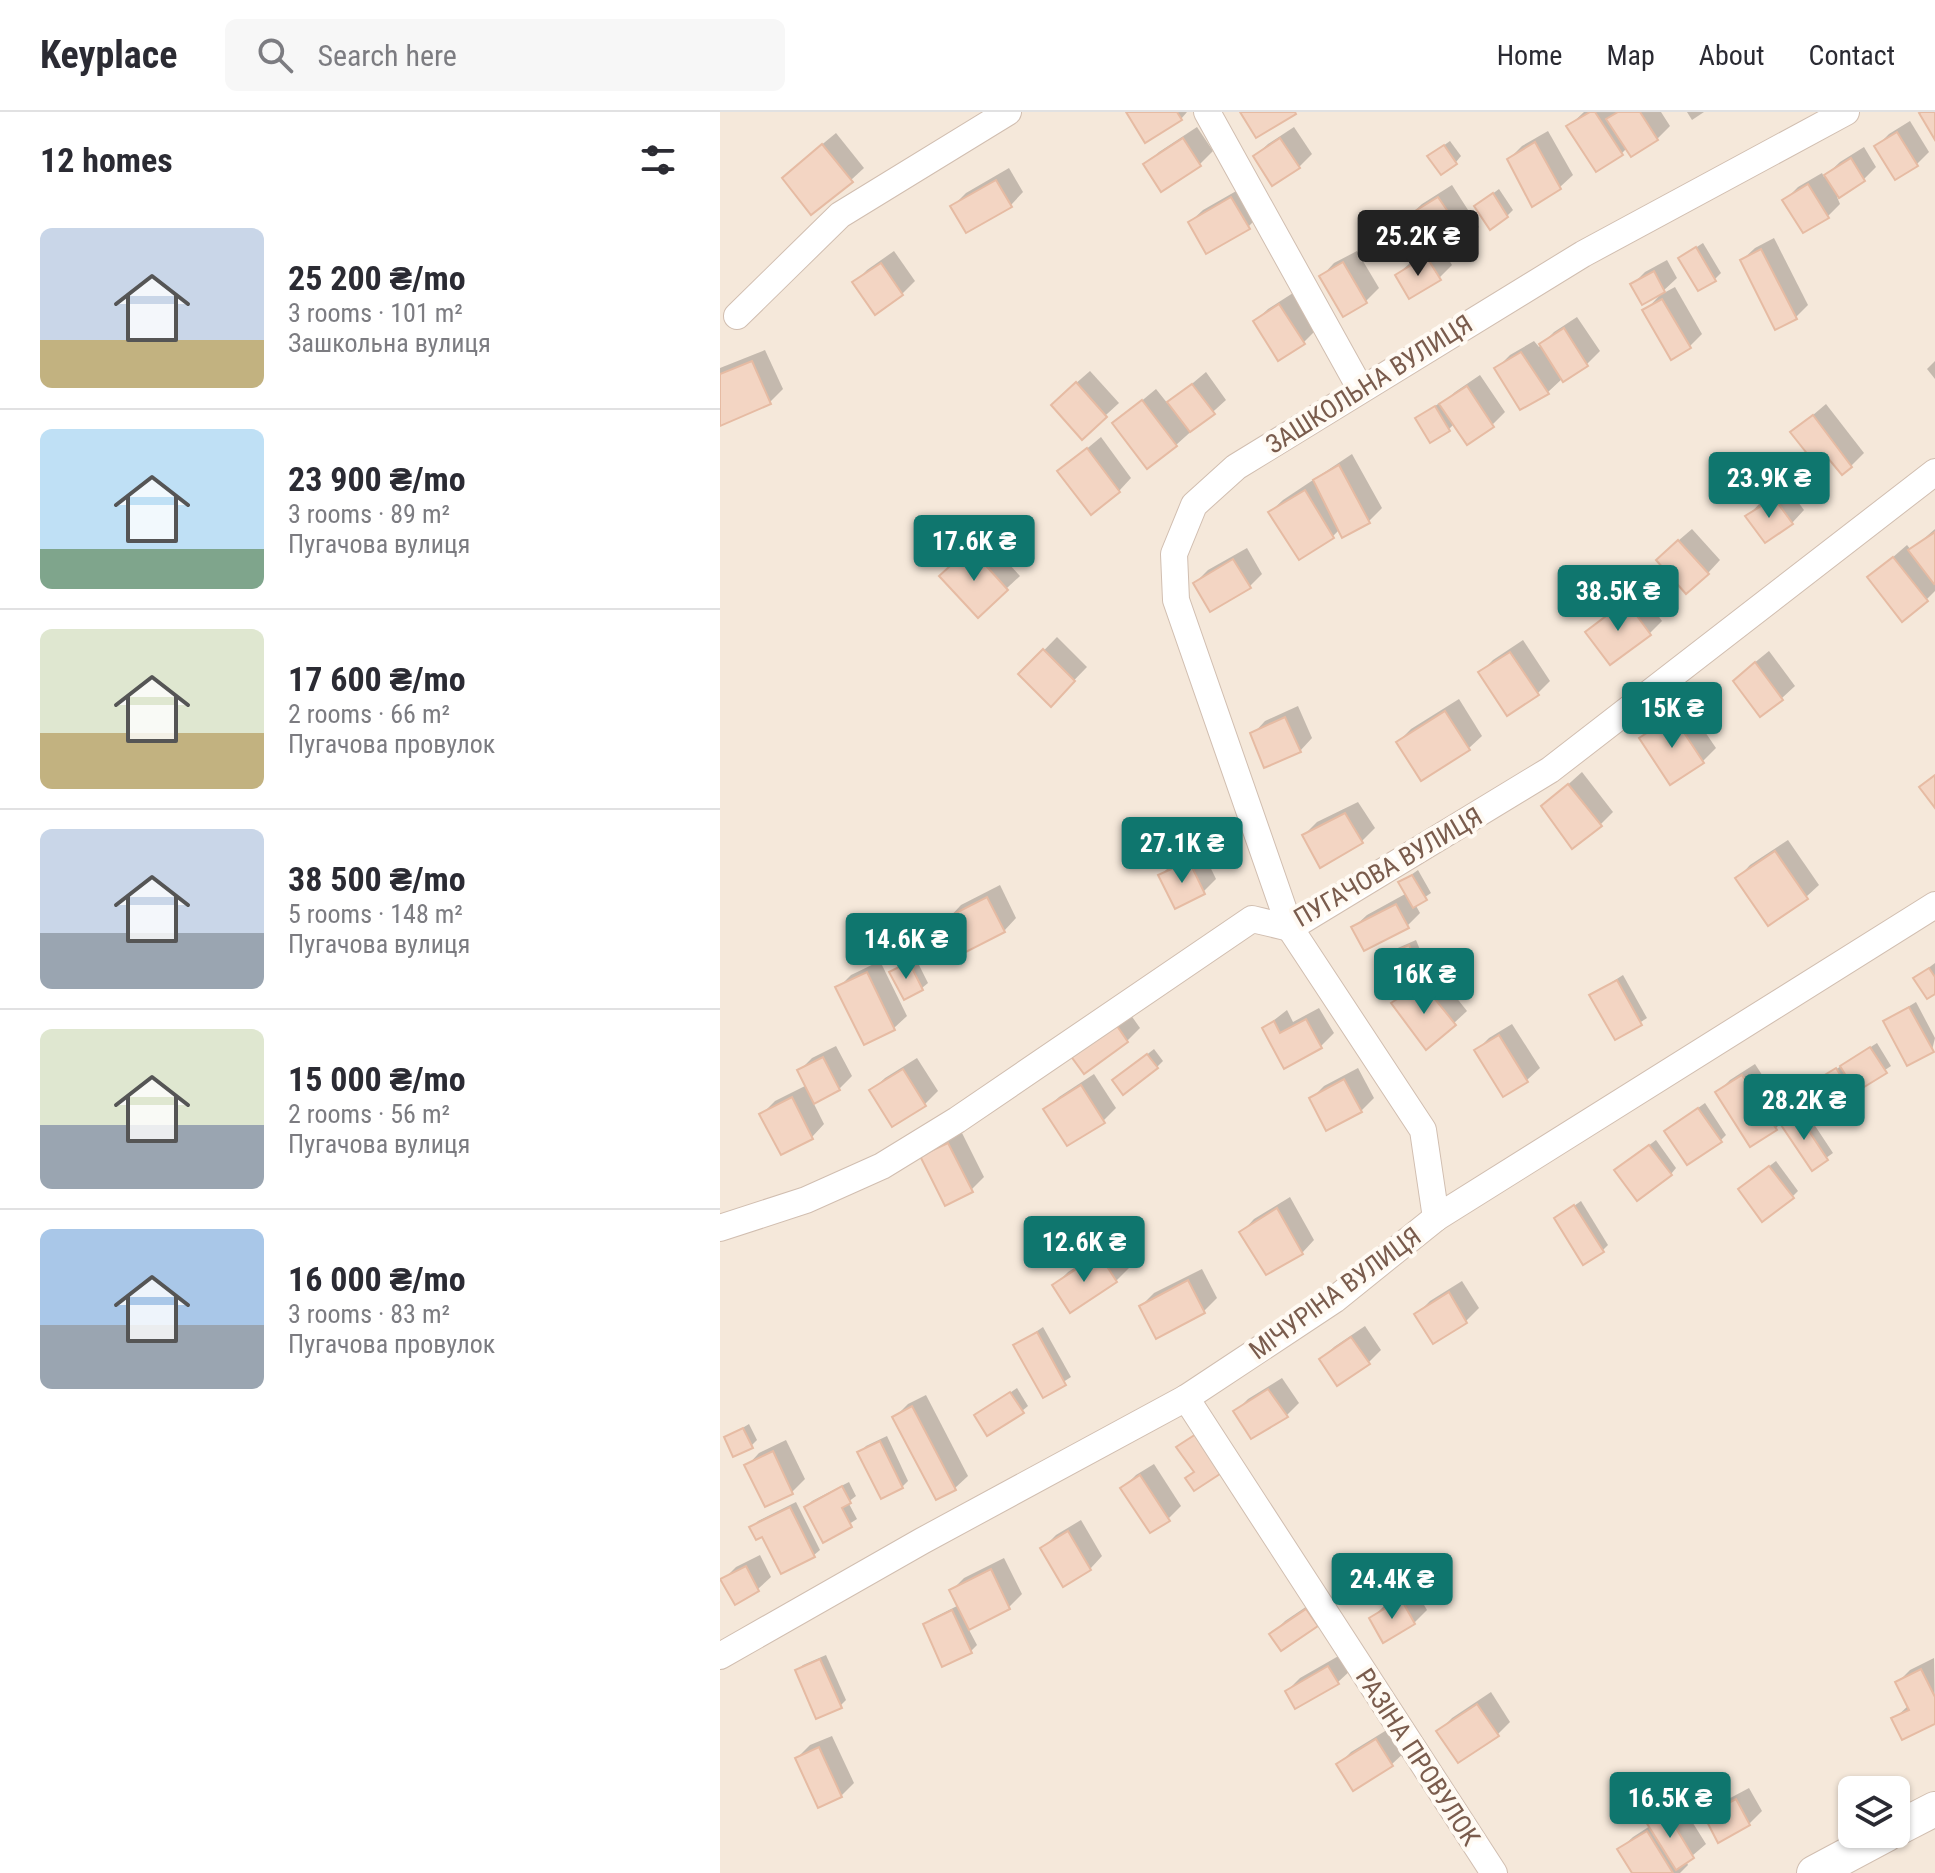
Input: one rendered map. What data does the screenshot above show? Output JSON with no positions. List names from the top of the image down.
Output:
{
  "streets": {
    "street": [
      "ЗАШКОЛЬНА ВУЛИЦЯ",
      "ПУГАЧОВА ВУЛИЦЯ",
      "МІЧУРІНА ВУЛИЦЯ",
      "РАЗІНА ПРОВУЛОК"
    ]
  },
  "crossings": [
    ["ЗАШКОЛЬНА ВУЛИЦЯ", "ПУГАЧОВА ВУЛИЦЯ"],
    ["МІЧУРІНА ВУЛИЦЯ", "РАЗІНА ПРОВУЛОК"]
  ],
  "page": {
    "header": "Keyplace",
    "search": "Search here",
    "nav": [
      "Home",
      "Map",
      "About",
      "Contact"
    ],
    "heading": "12 homes",
    "list": [
      {
        "name": "25 200 ₴/mo",
        "note": "3 rooms · 101 m² · Зашкольна вулиця"
      },
      {
        "name": "23 900 ₴/mo",
        "note": "3 rooms · 89 m² · Пугачова вулиця"
      },
      {
        "name": "17 600 ₴/mo",
        "note": "2 rooms · 66 m² · Пугачова провулок"
      },
      {
        "name": "38 500 ₴/mo",
        "note": "5 rooms · 148 m² · Пугачова вулиця"
      },
      {
        "name": "15 000 ₴/mo",
        "note": "2 rooms · 56 m² · Пугачова вулиця"
      },
      {
        "name": "16 000 ₴/mo",
        "note": "3 rooms · 83 m² · Пугачова провулок"
      }
    ],
    "price": [
      "25.2K ₴",
      "23.9K ₴",
      "17.6K ₴",
      "38.5K ₴",
      "15K ₴",
      "27.1K ₴",
      "14.6K ₴",
      "16K ₴",
      "28.2K ₴",
      "12.6K ₴",
      "24.4K ₴",
      "16.5K ₴"
    ]
  }
}
